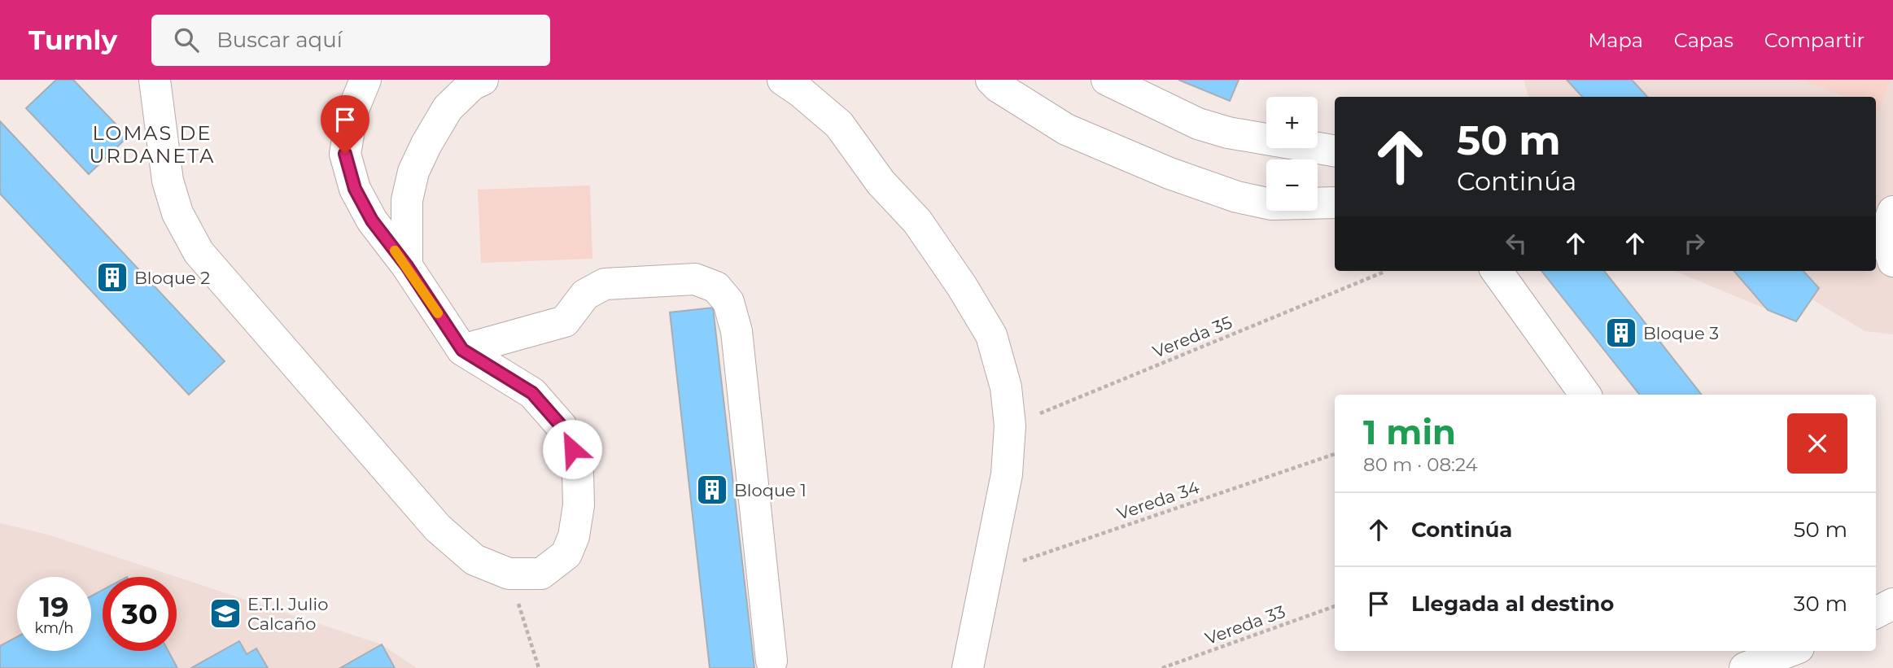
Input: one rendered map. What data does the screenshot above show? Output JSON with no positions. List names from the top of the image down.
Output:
{
  "streets": {
    "path": ["Vereda 35", "Vereda 34", "Vereda 33"]
  },
  "districts": ["LOMAS DE URDANETA"],
  "places": {
    "building": ["Bloque 2", "Bloque 3", "Bloque 1"],
    "school or university": ["E.T.I. Julio Calcaño"]
  },
  "page": {
    "header": "Turnly",
    "search": "Buscar aquí",
    "nav": ["Mapa", "Capas", "Compartir"],
    "map_buttons": ["+", "−"],
    "turn": ["50 m", "Continúa"],
    "heading": ["1 min", "80 m · 08:24"],
    "list": [
      {
        "name": "Continúa",
        "value": "50 m"
      },
      {
        "name": "Llegada al destino",
        "value": "30 m"
      }
    ],
    "speed": "19 km/h",
    "limit": "30"
  }
}
